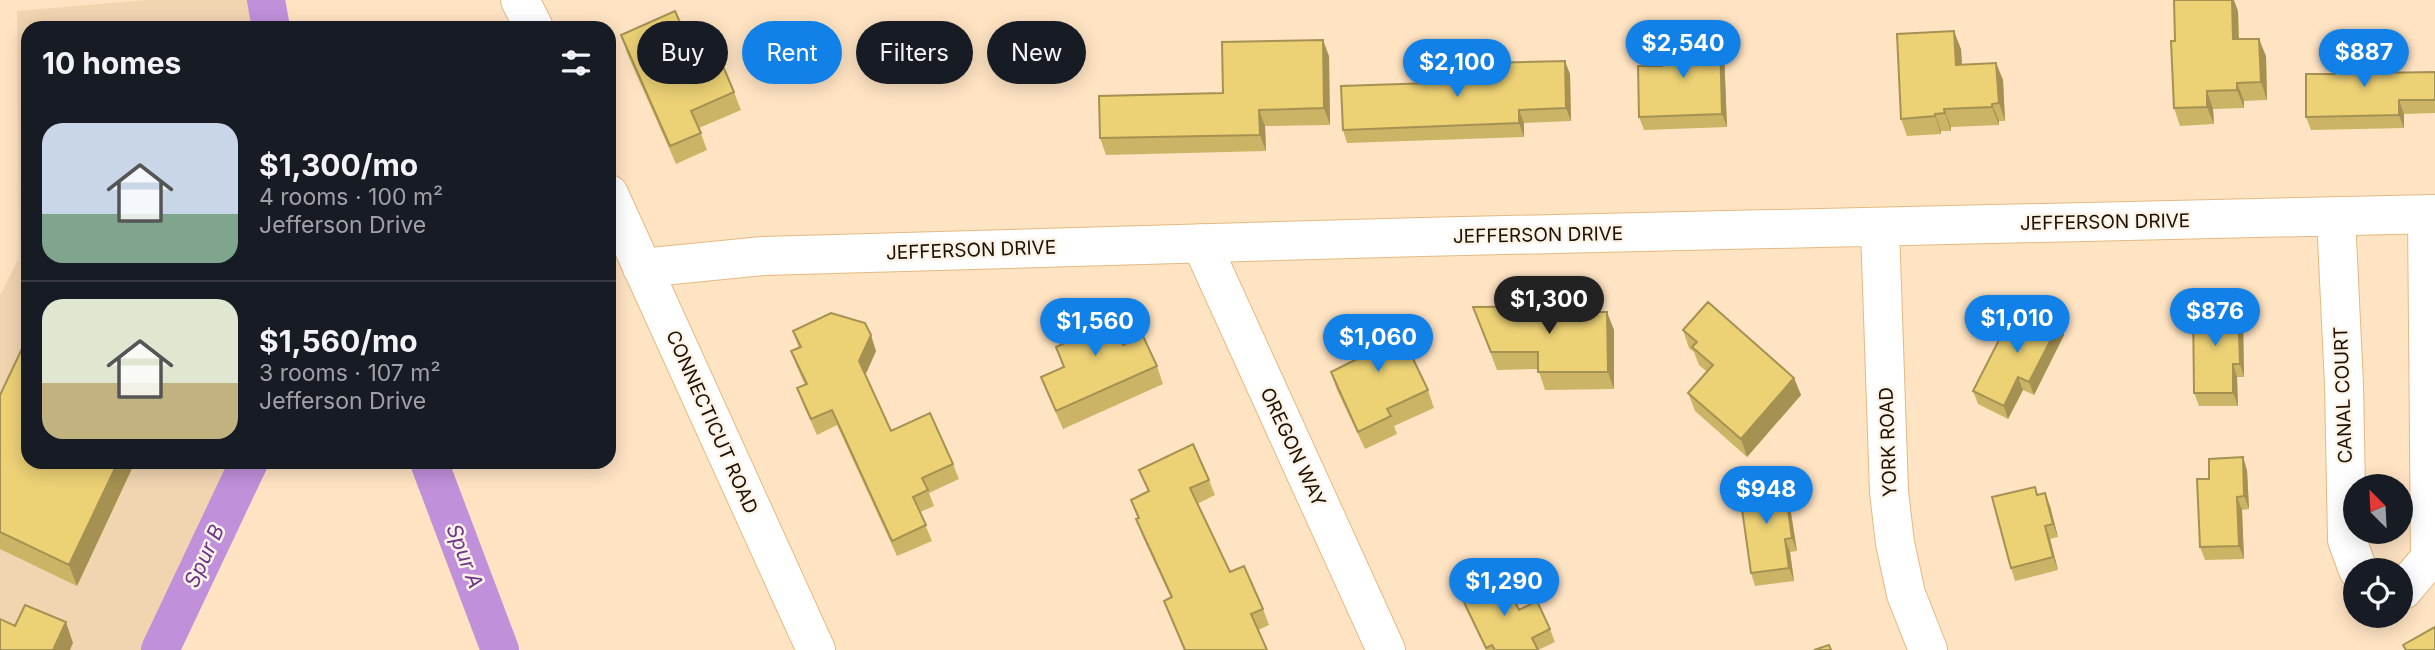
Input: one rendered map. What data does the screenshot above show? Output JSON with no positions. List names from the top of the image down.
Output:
{
  "streets": {
    "street": [
      "JEFFERSON DRIVE",
      "CANAL COURT",
      "CONNECTICUT ROAD",
      "YORK ROAD",
      "OREGON WAY"
    ]
  },
  "crossings": [
    ["JEFFERSON DRIVE", "CANAL COURT"],
    ["JEFFERSON DRIVE", "CONNECTICUT ROAD"],
    ["JEFFERSON DRIVE", "YORK ROAD"],
    ["JEFFERSON DRIVE", "OREGON WAY"]
  ],
  "water": ["Spur B", "Spur A"],
  "north": "top left",
  "page": {
    "price": [
      "$2,540",
      "$887",
      "$2,100",
      "$1,300",
      "$876",
      "$1,010",
      "$1,560",
      "$1,060",
      "$948",
      "$1,290"
    ],
    "chip": [
      "Buy",
      "Rent",
      "Filters",
      "New"
    ],
    "heading": "10 homes",
    "list": [
      {
        "name": "$1,300/mo",
        "note": "4 rooms · 100 m² · Jefferson Drive"
      },
      {
        "name": "$1,560/mo",
        "note": "3 rooms · 107 m² · Jefferson Drive"
      }
    ]
  }
}
